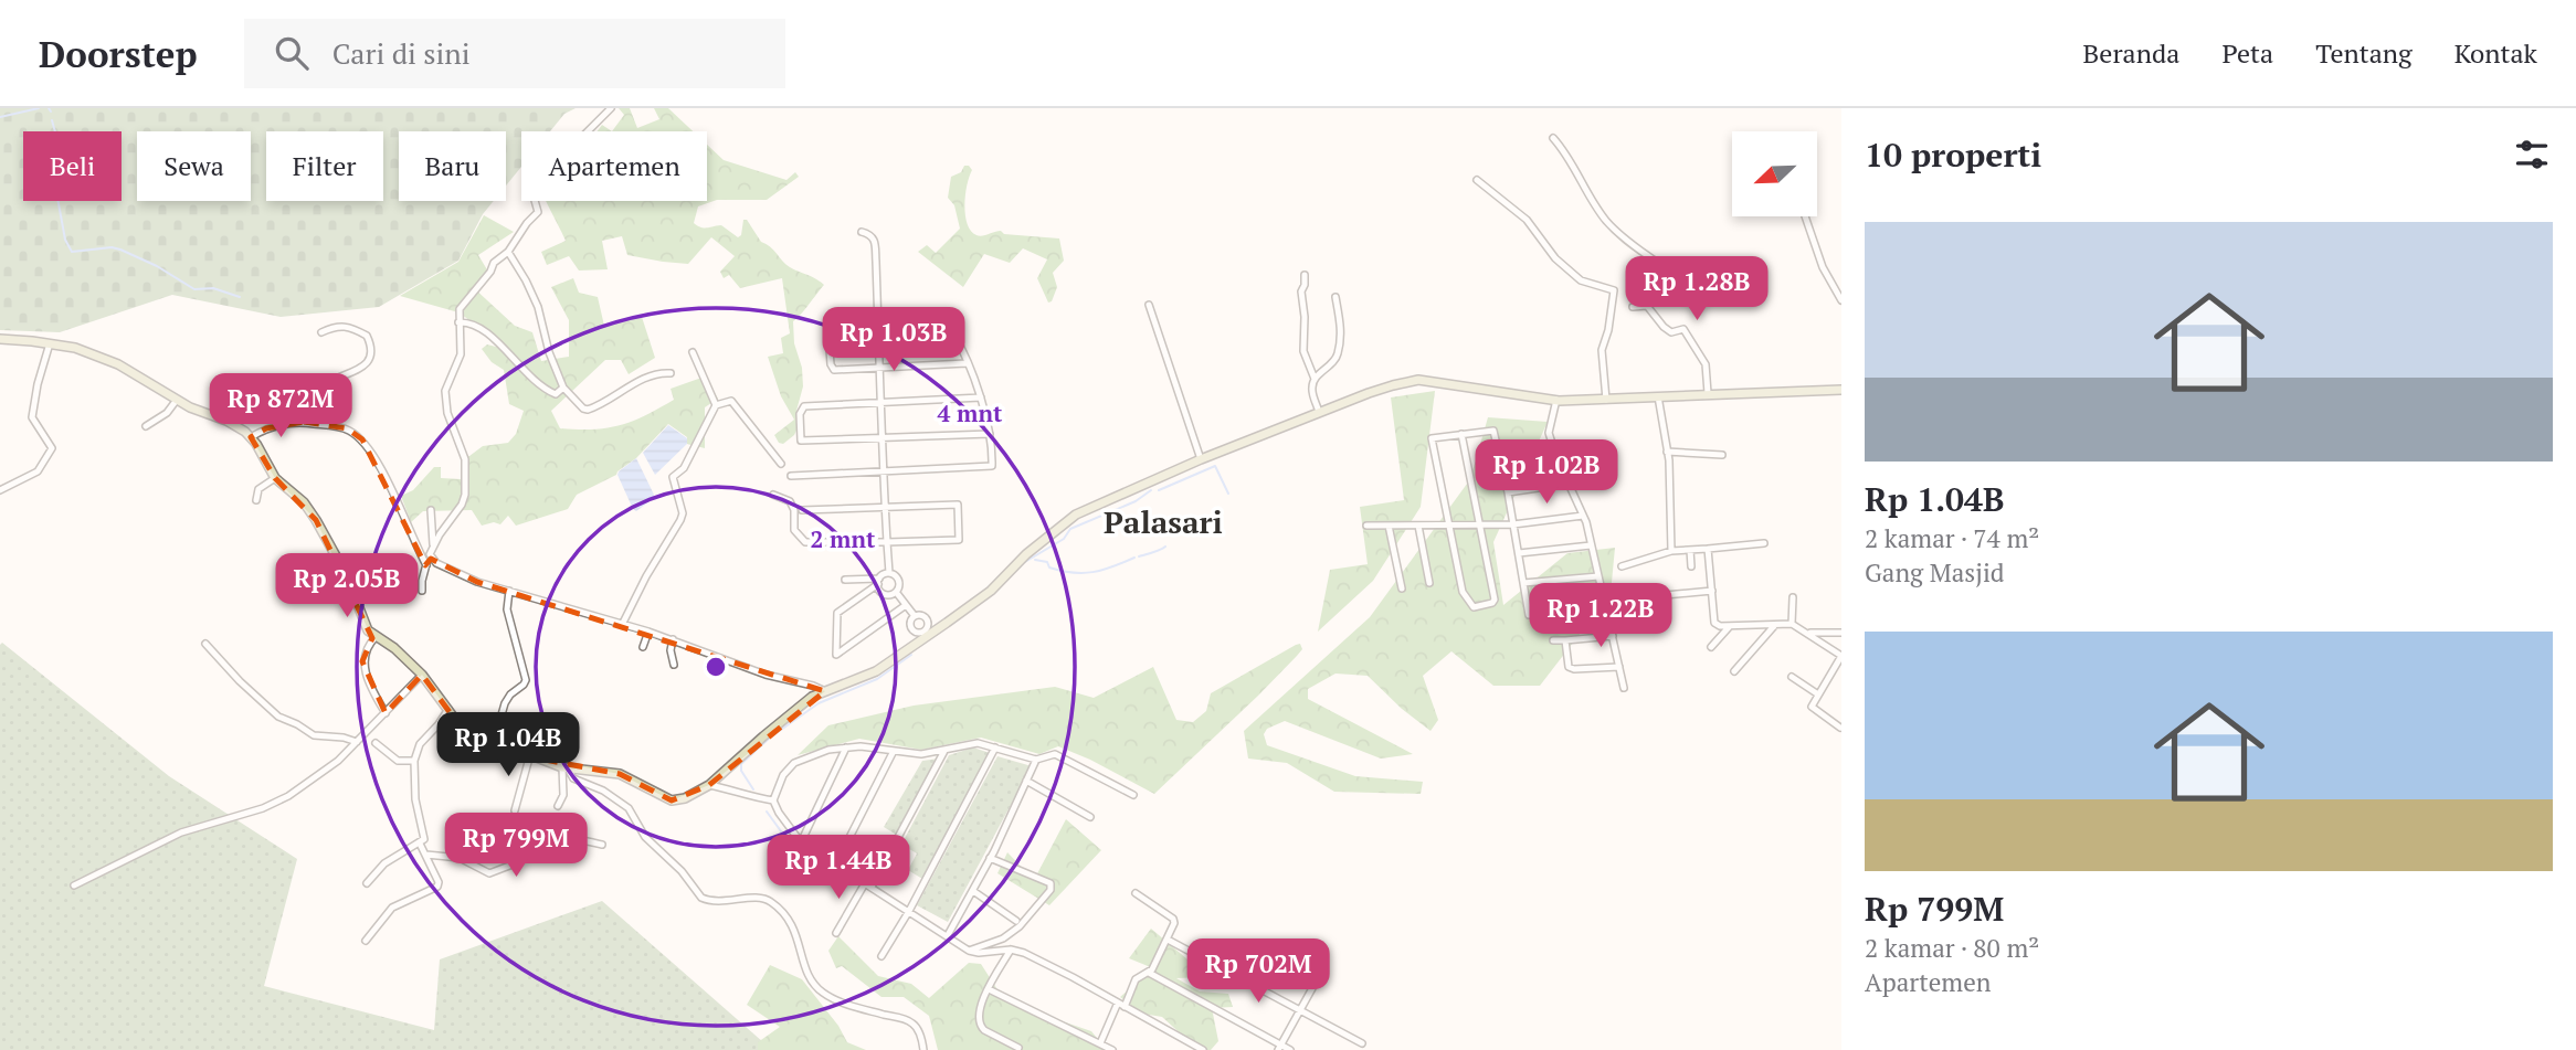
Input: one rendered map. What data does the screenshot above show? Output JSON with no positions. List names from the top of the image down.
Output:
{
  "districts": ["Palasari"],
  "north": "bottom left",
  "page": {
    "header": "Doorstep",
    "search": "Cari di sini",
    "nav": [
      "Beranda",
      "Peta",
      "Tentang",
      "Kontak"
    ],
    "heading": "10 properti",
    "chip": [
      "Beli",
      "Sewa",
      "Filter",
      "Baru",
      "Apartemen"
    ],
    "list": [
      {
        "name": "Rp 1.04B",
        "note": "2 kamar · 74 m² · Gang Masjid"
      },
      {
        "name": "Rp 799M",
        "note": "2 kamar · 80 m² · Apartemen"
      }
    ],
    "price": [
      "Rp 1.28B",
      "Rp 1.03B",
      "Rp 872M",
      "Rp 1.02B",
      "Rp 2.05B",
      "Rp 1.22B",
      "Rp 1.04B",
      "Rp 799M",
      "Rp 1.44B",
      "Rp 702M"
    ]
  },
  "rings": ["4 mnt", "2 mnt"]
}
